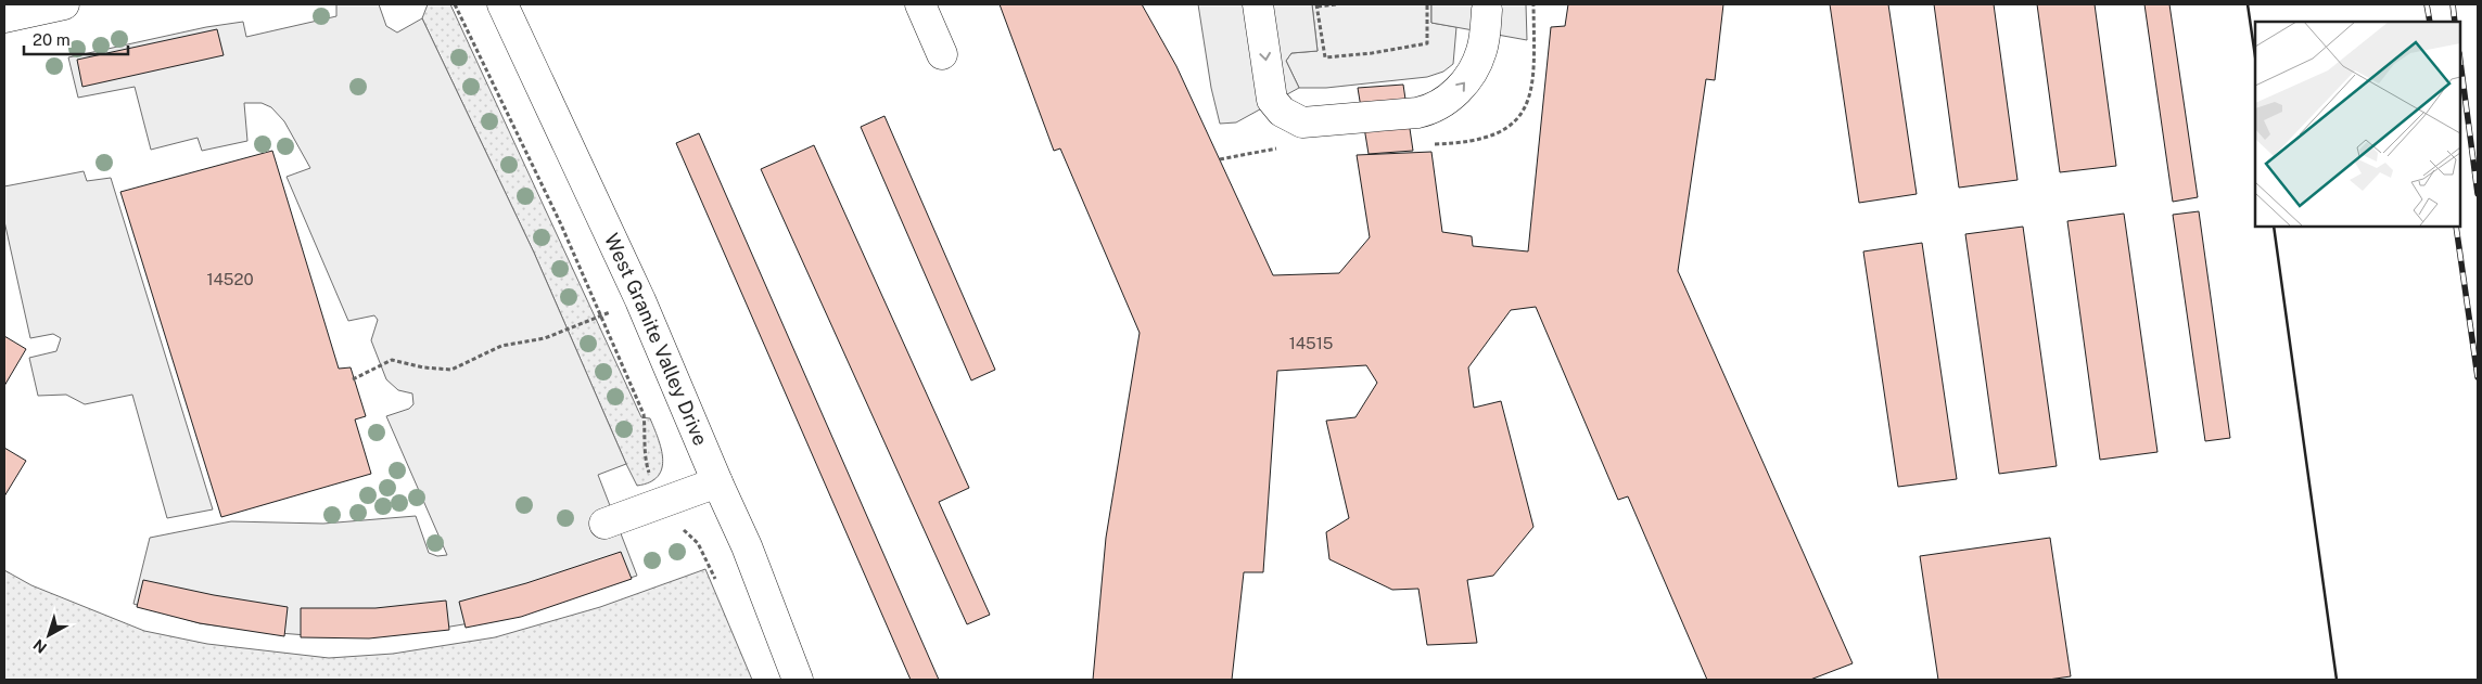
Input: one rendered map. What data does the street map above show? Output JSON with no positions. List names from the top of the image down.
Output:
{
  "streets": {
    "street": ["West Granite Valley Drive"]
  },
  "house_numbers": ["14520", "14515"],
  "scale_bar": "20 m",
  "north": "bottom left"
}
